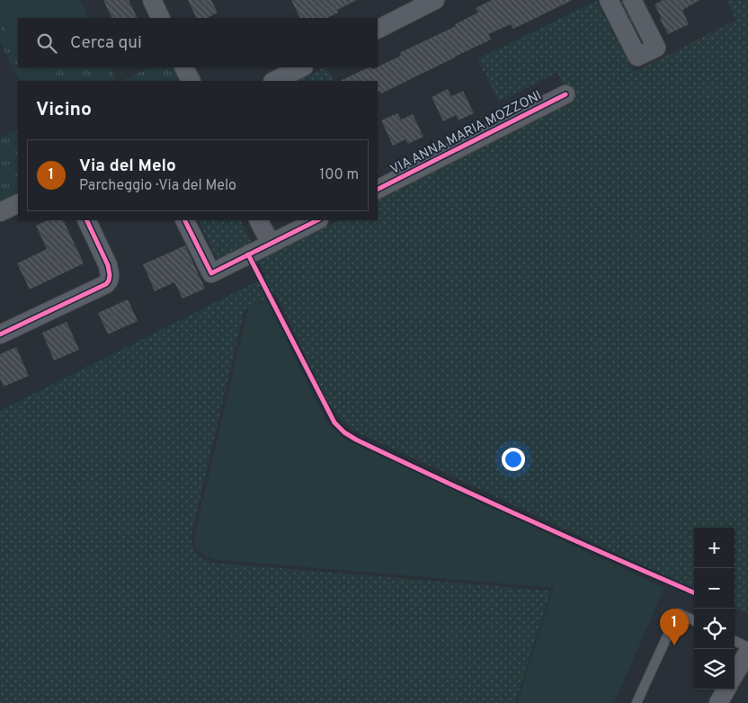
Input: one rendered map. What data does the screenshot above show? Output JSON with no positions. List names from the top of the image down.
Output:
{
  "streets": {
    "street": ["VIA ANNA MARIA MOZZONI"]
  },
  "page": {
    "search": "Cerca qui",
    "heading": "Vicino",
    "list": [
      {
        "mark": "1",
        "name": "Via del Melo",
        "note": "Parcheggio · Via del Melo",
        "value": "100 m"
      }
    ],
    "map_buttons": ["+", "−"],
    "pins": "1"
  }
}
